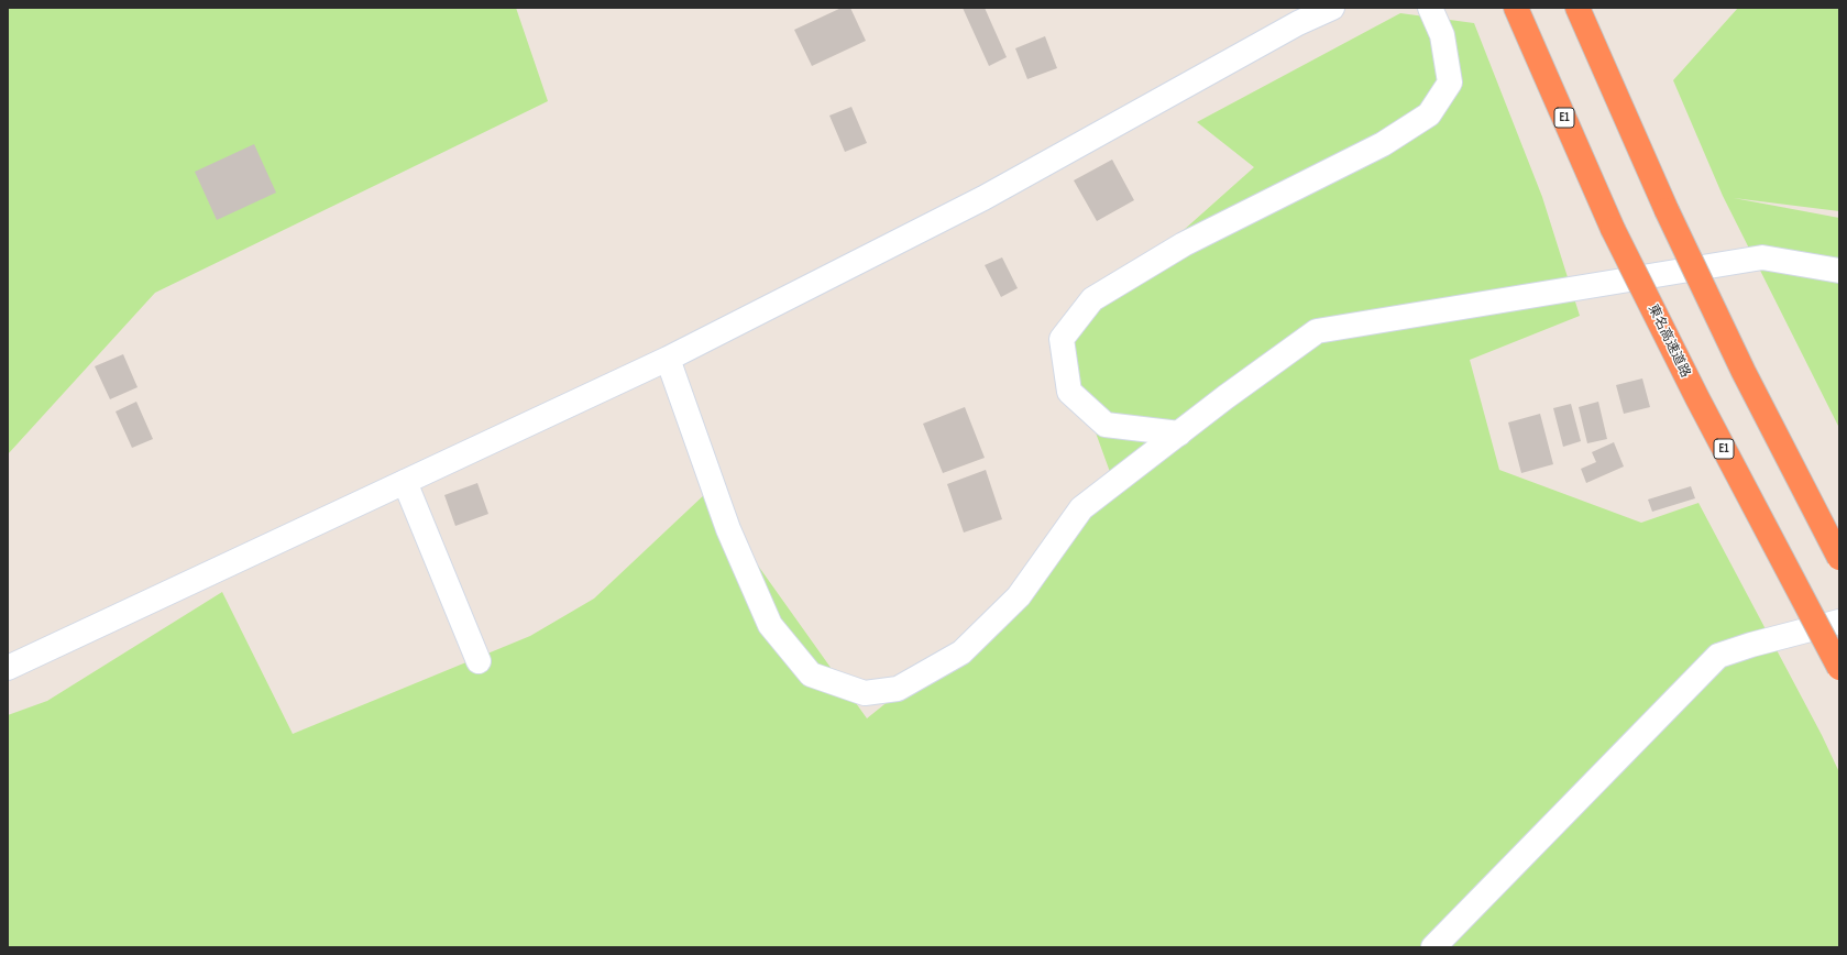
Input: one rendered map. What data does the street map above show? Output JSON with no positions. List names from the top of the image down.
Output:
{
  "streets": {
    "highway": ["E1", "東名高速道路"]
  }
}
